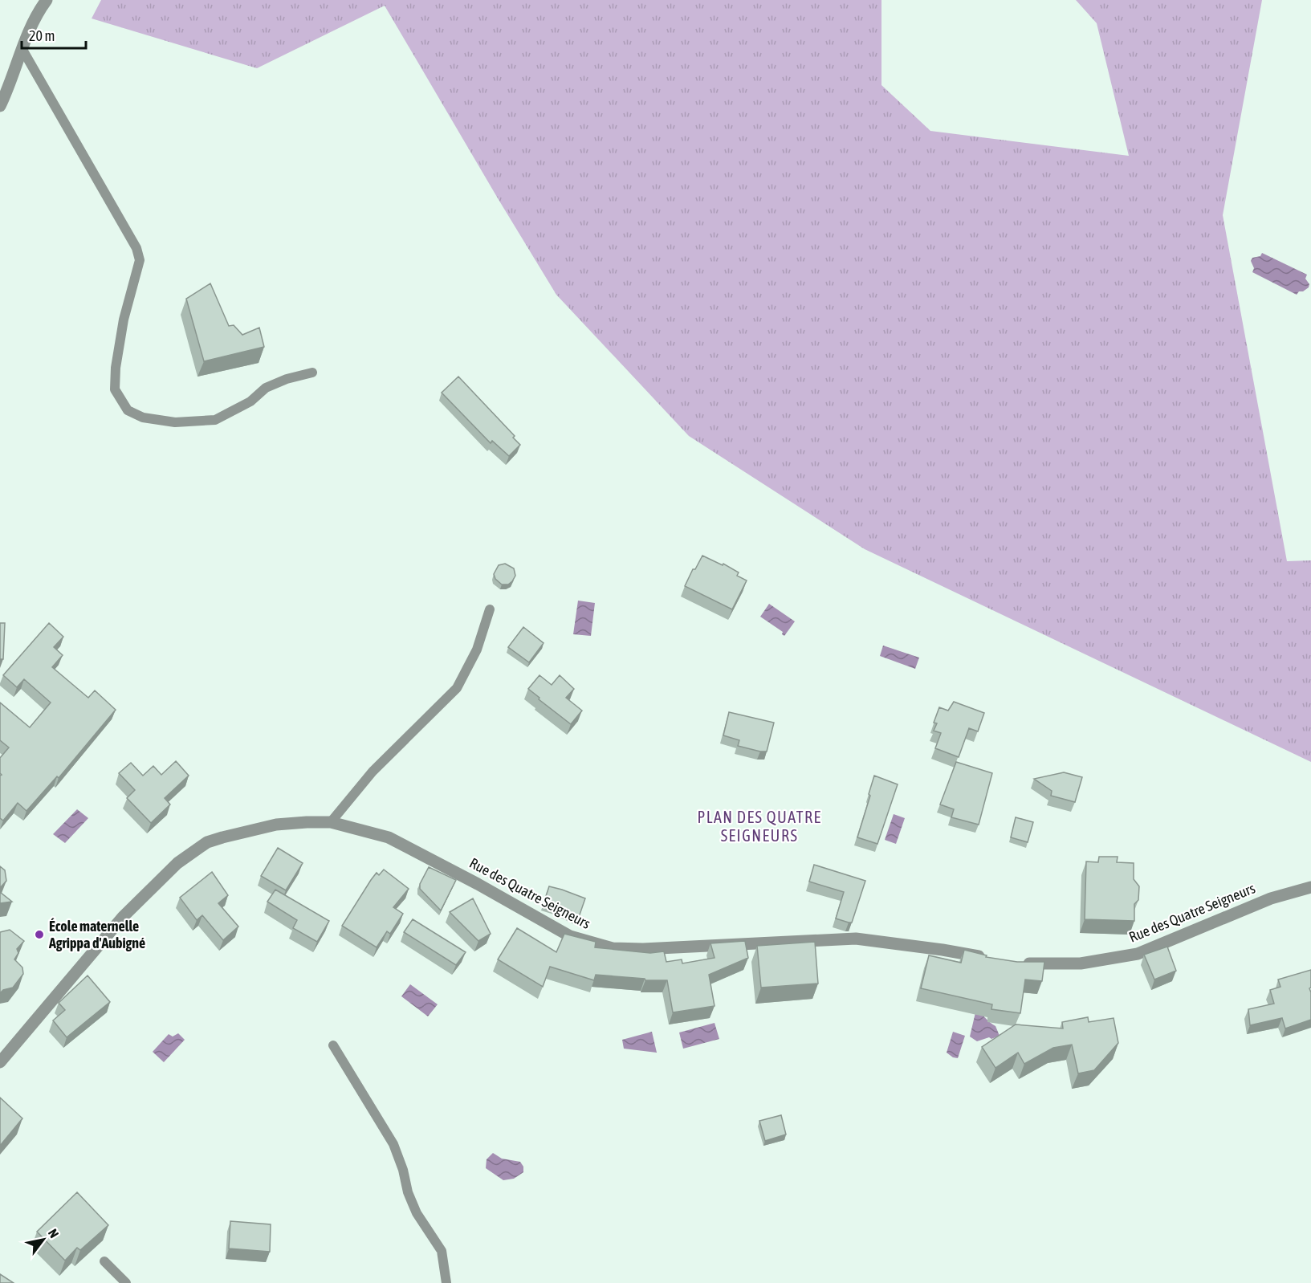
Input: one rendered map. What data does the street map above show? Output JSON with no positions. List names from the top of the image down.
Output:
{
  "streets": {
    "street": ["Rue des Quatre Seigneurs"]
  },
  "districts": ["PLAN DES QUATRE SEIGNEURS"],
  "places": ["École maternelle Agrippa d'Aubigné"],
  "scale_bar": "20 m",
  "north": "top right"
}
